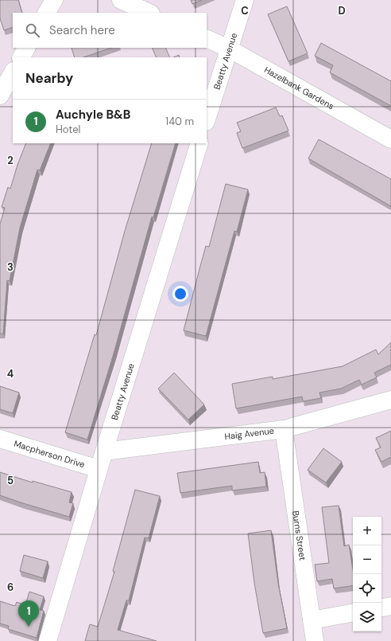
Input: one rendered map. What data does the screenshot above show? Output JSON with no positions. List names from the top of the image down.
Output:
{
  "streets": {
    "street": [
      "Beatty Avenue",
      "Hazelbank Gardens",
      "Haig Avenue",
      "Macpherson Drive",
      "Burns Street"
    ]
  },
  "crossings": [
    ["Beatty Avenue", "Hazelbank Gardens"],
    ["Beatty Avenue", "Haig Avenue"],
    ["Beatty Avenue", "Macpherson Drive"],
    ["Haig Avenue", "Burns Street"]
  ],
  "page": {
    "search": "Search here",
    "heading": "Nearby",
    "list": [
      {
        "mark": "1",
        "name": "Auchyle B&B",
        "note": "Hotel",
        "value": "140 m"
      }
    ],
    "map_buttons": ["+", "−"],
    "pins": "1"
  },
  "grid": {
    "columns": ["C", "D"],
    "rows": [
      "2",
      "3",
      "4",
      "5",
      "6"
    ]
  }
}
